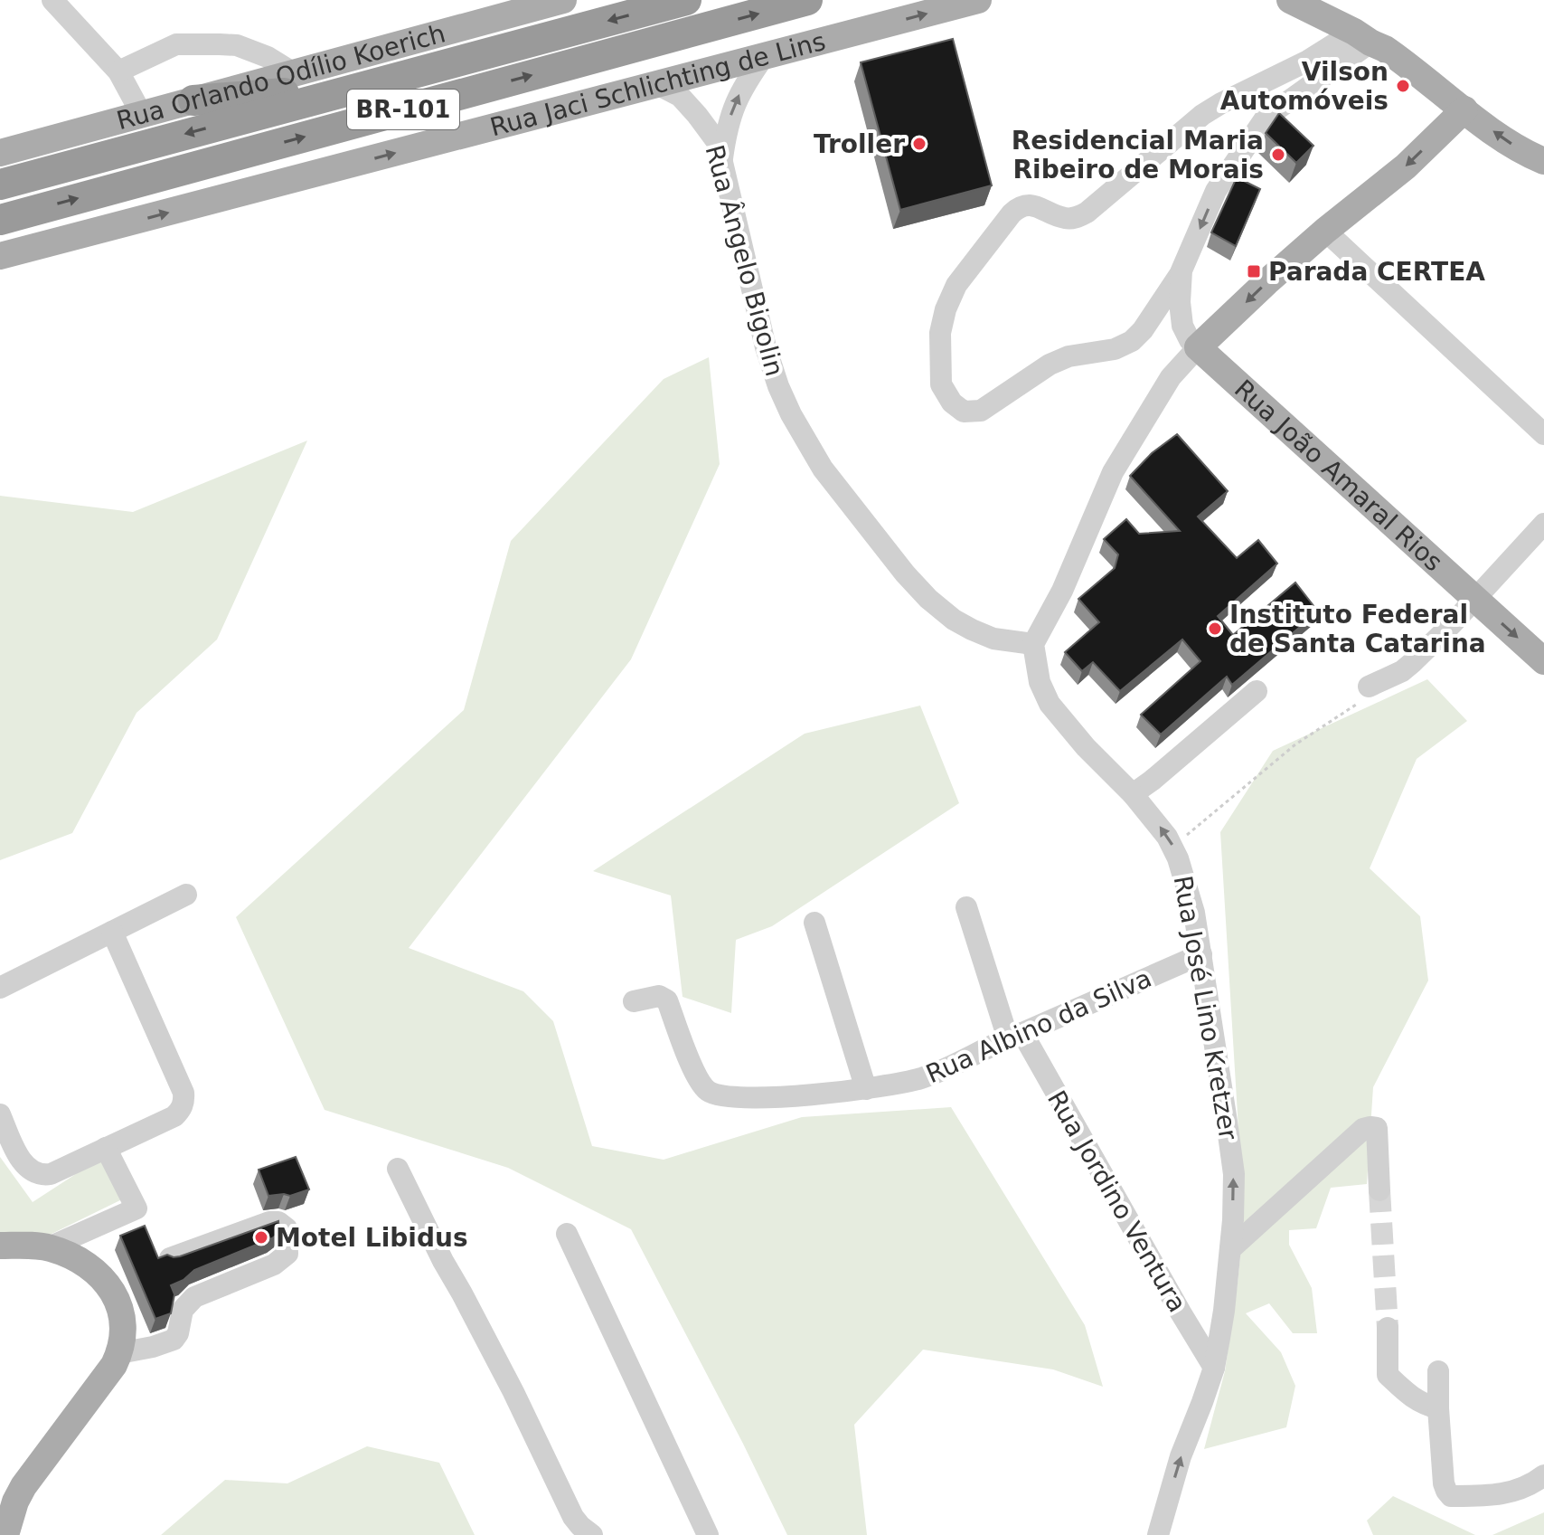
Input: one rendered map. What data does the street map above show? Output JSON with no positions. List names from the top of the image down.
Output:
{
  "streets": {
    "highway": ["BR-101"],
    "main road": ["Rua Orlando Odílio Koerich", "Rua Jaci Schlichting de Lins", "Rua João Amaral Rios"],
    "street": [
      "Rua Ângelo Bigolin",
      "Rua José Lino Kretzer",
      "Rua Albino da Silva",
      "Rua Jordino Ventura"
    ]
  },
  "crossings": [
    ["Rua Jaci Schlichting de Lins", "Rua Ângelo Bigolin"],
    ["Rua Ângelo Bigolin", "Rua José Lino Kretzer"],
    ["Rua José Lino Kretzer", "Rua Albino da Silva"],
    ["Rua José Lino Kretzer", "Rua Jordino Ventura"],
    ["Rua Albino da Silva", "Rua Jordino Ventura"]
  ],
  "one_way": ["Rua Jaci Schlichting de Lins", "Rua José Lino Kretzer"],
  "places": {
    "other": [
      "Vilson Automóveis",
      "Troller",
      "Residencial Maria Ribeiro de Morais",
      "Instituto Federal de Santa Catarina",
      "Motel Libidus"
    ],
    "transit": ["Parada CERTEA"]
  }
}
